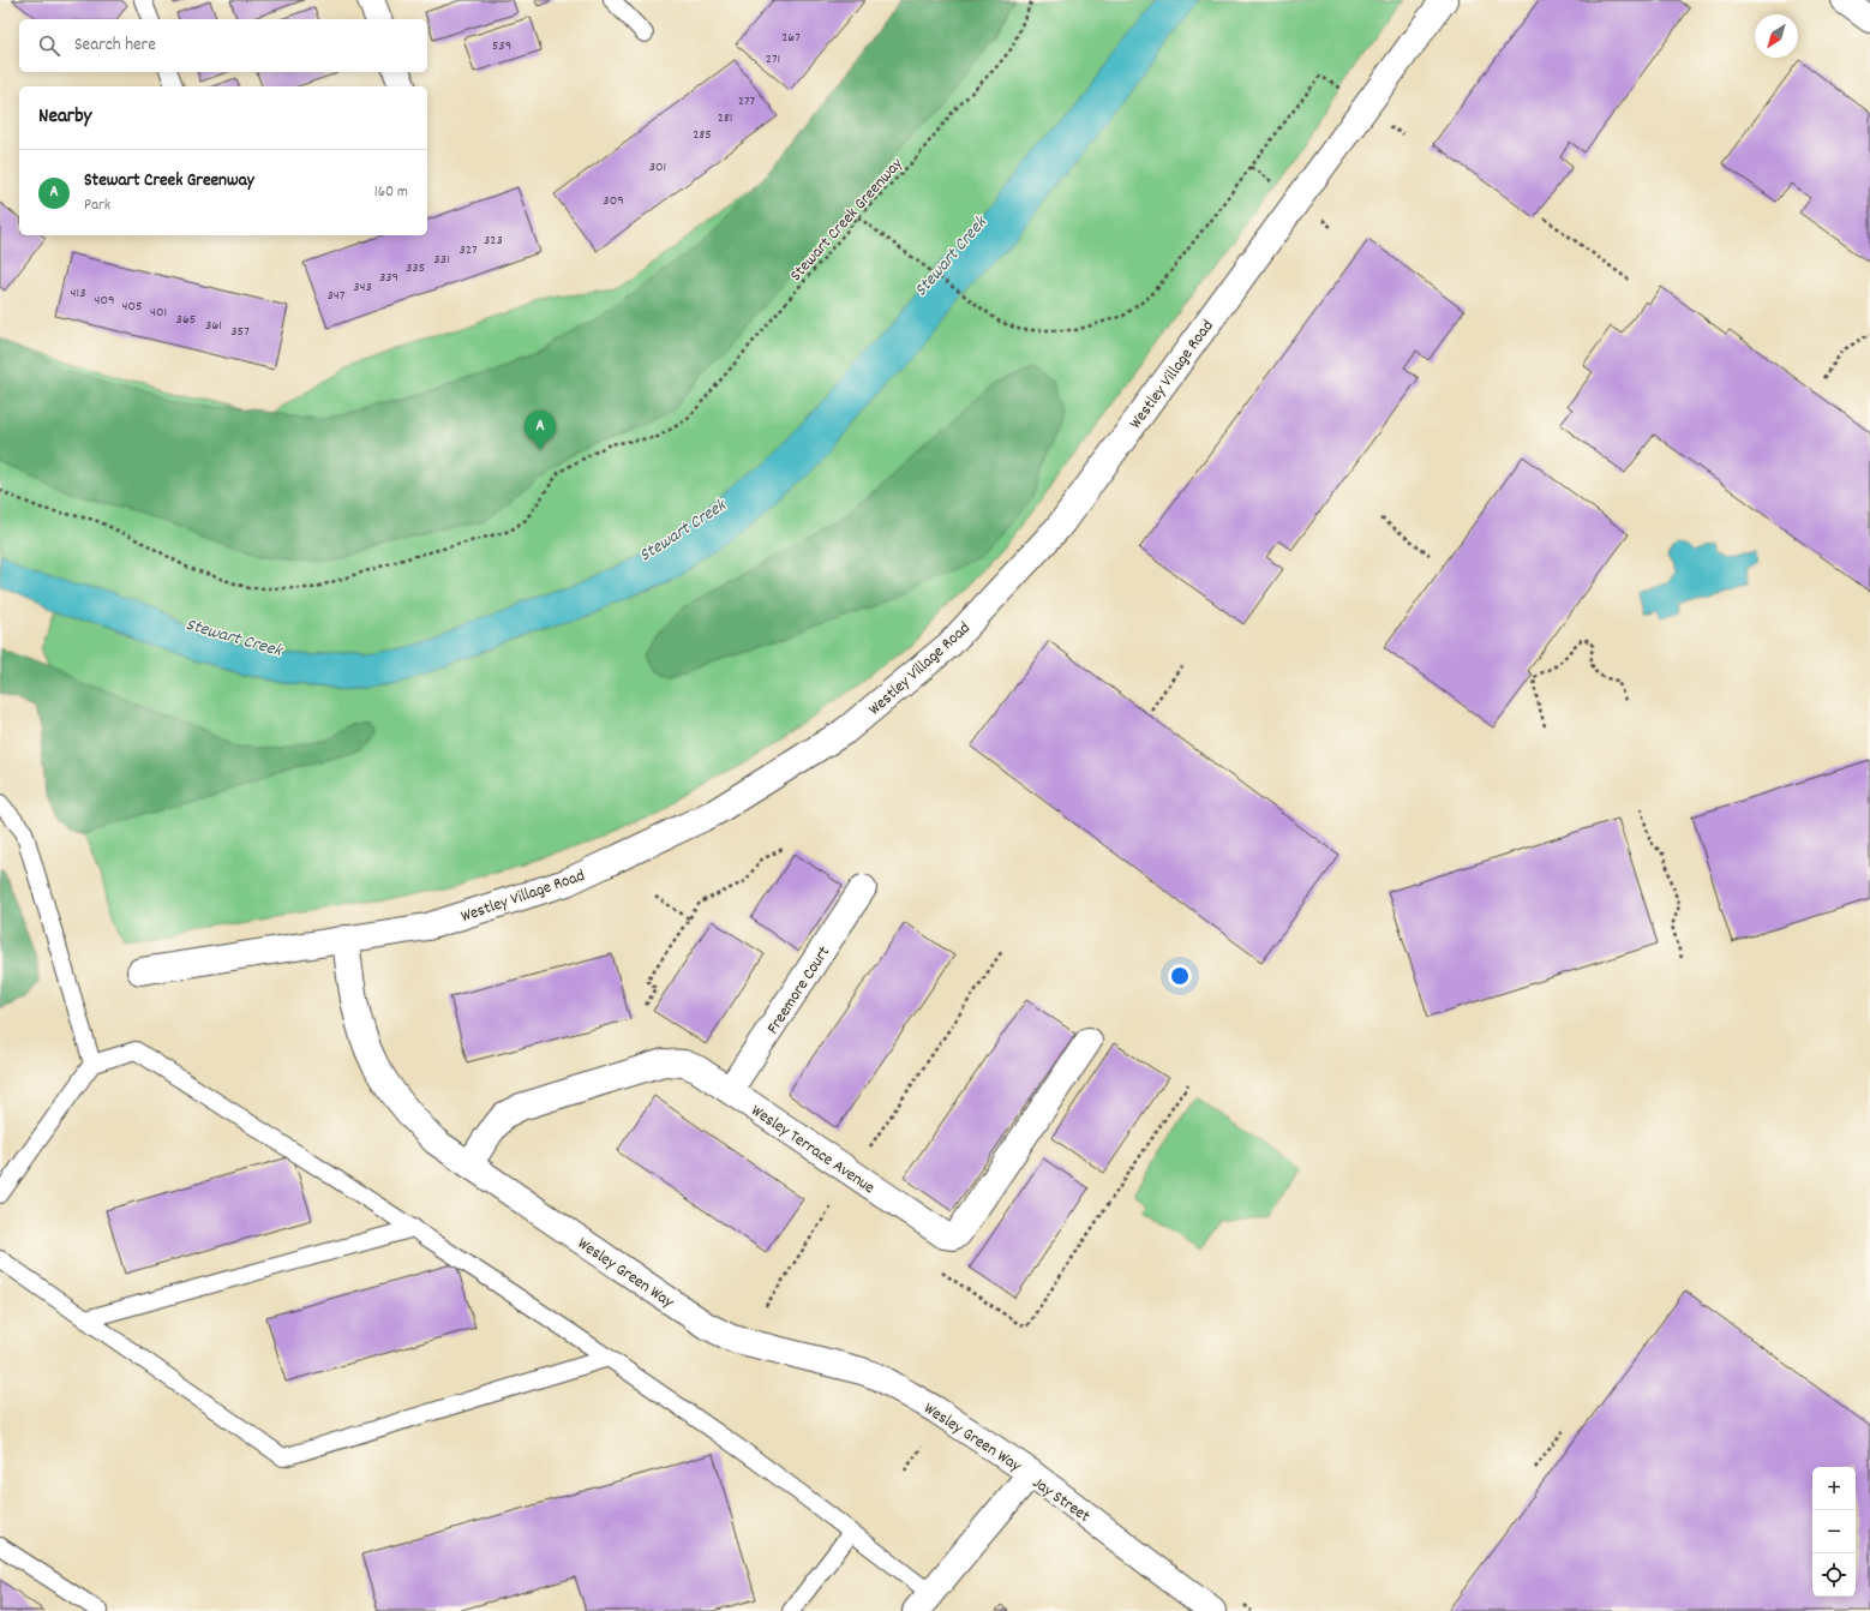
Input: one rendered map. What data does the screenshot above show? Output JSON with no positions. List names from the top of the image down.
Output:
{
  "streets": {
    "street": [
      "Westley Village Road",
      "Freemore Court",
      "Wesley Terrace Avenue",
      "Wesley Green Way",
      "Jay Street"
    ],
    "path": ["Stewart Creek Greenway"]
  },
  "crossings": [
    ["Westley Village Road", "Wesley Green Way"],
    ["Freemore Court", "Wesley Terrace Avenue"],
    ["Wesley Terrace Avenue", "Wesley Green Way"],
    ["Wesley Green Way", "Jay Street"]
  ],
  "water": ["Stewart Creek"],
  "house_numbers": [
    "267",
    "539",
    "271",
    "277",
    "281",
    "285",
    "301",
    "309",
    "323",
    "327",
    "331",
    "335",
    "339",
    "343",
    "413",
    "347",
    "409",
    "405",
    "401",
    "365",
    "361",
    "357"
  ],
  "north": "bottom left",
  "page": {
    "search": "Search here",
    "heading": "Nearby",
    "list": [
      {
        "mark": "A",
        "name": "Stewart Creek Greenway",
        "note": "Park",
        "value": "160 m"
      }
    ],
    "pins": "A",
    "map_buttons": ["+", "−"]
  }
}
